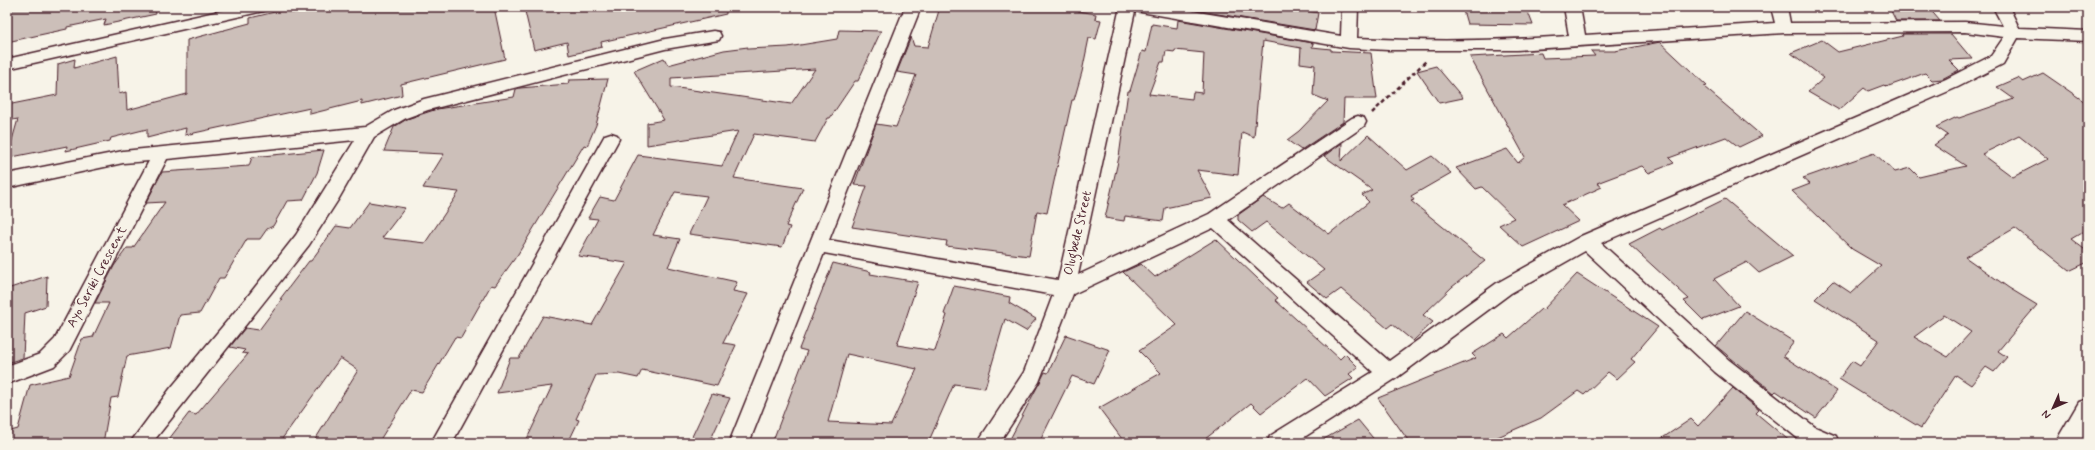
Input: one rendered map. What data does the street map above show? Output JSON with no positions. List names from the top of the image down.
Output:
{
  "streets": {
    "street": ["Olugbede Street", "Ayo Seriki Crescent"]
  },
  "north": "bottom left"
}
